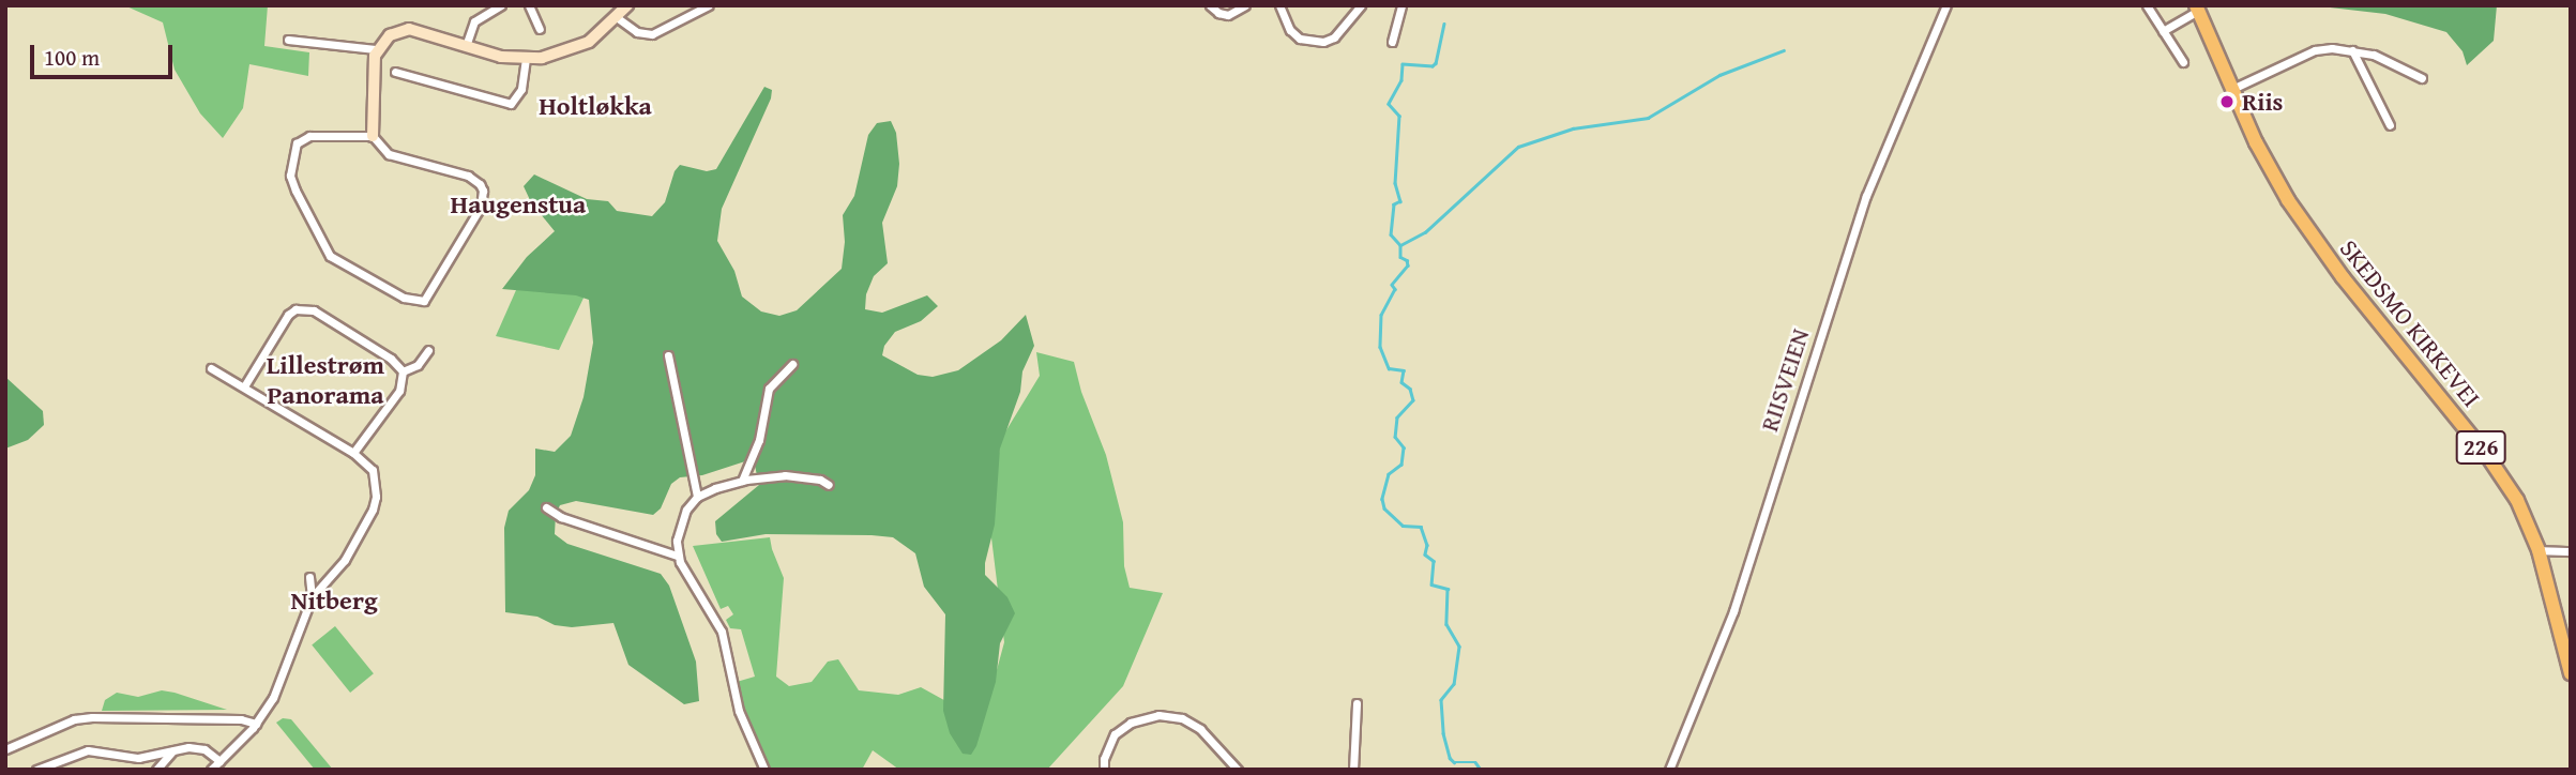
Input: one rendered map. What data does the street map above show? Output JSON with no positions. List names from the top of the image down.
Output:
{
  "streets": {
    "highway": ["SKEDSMO KIRKEVEI", "226"],
    "street": ["RIISVEIEN"]
  },
  "districts": [
    "Holtløkka",
    "Haugenstua",
    "Lillestrøm Panorama",
    "Nitberg"
  ],
  "places": ["Riis"],
  "scale_bar": "100 m"
}
